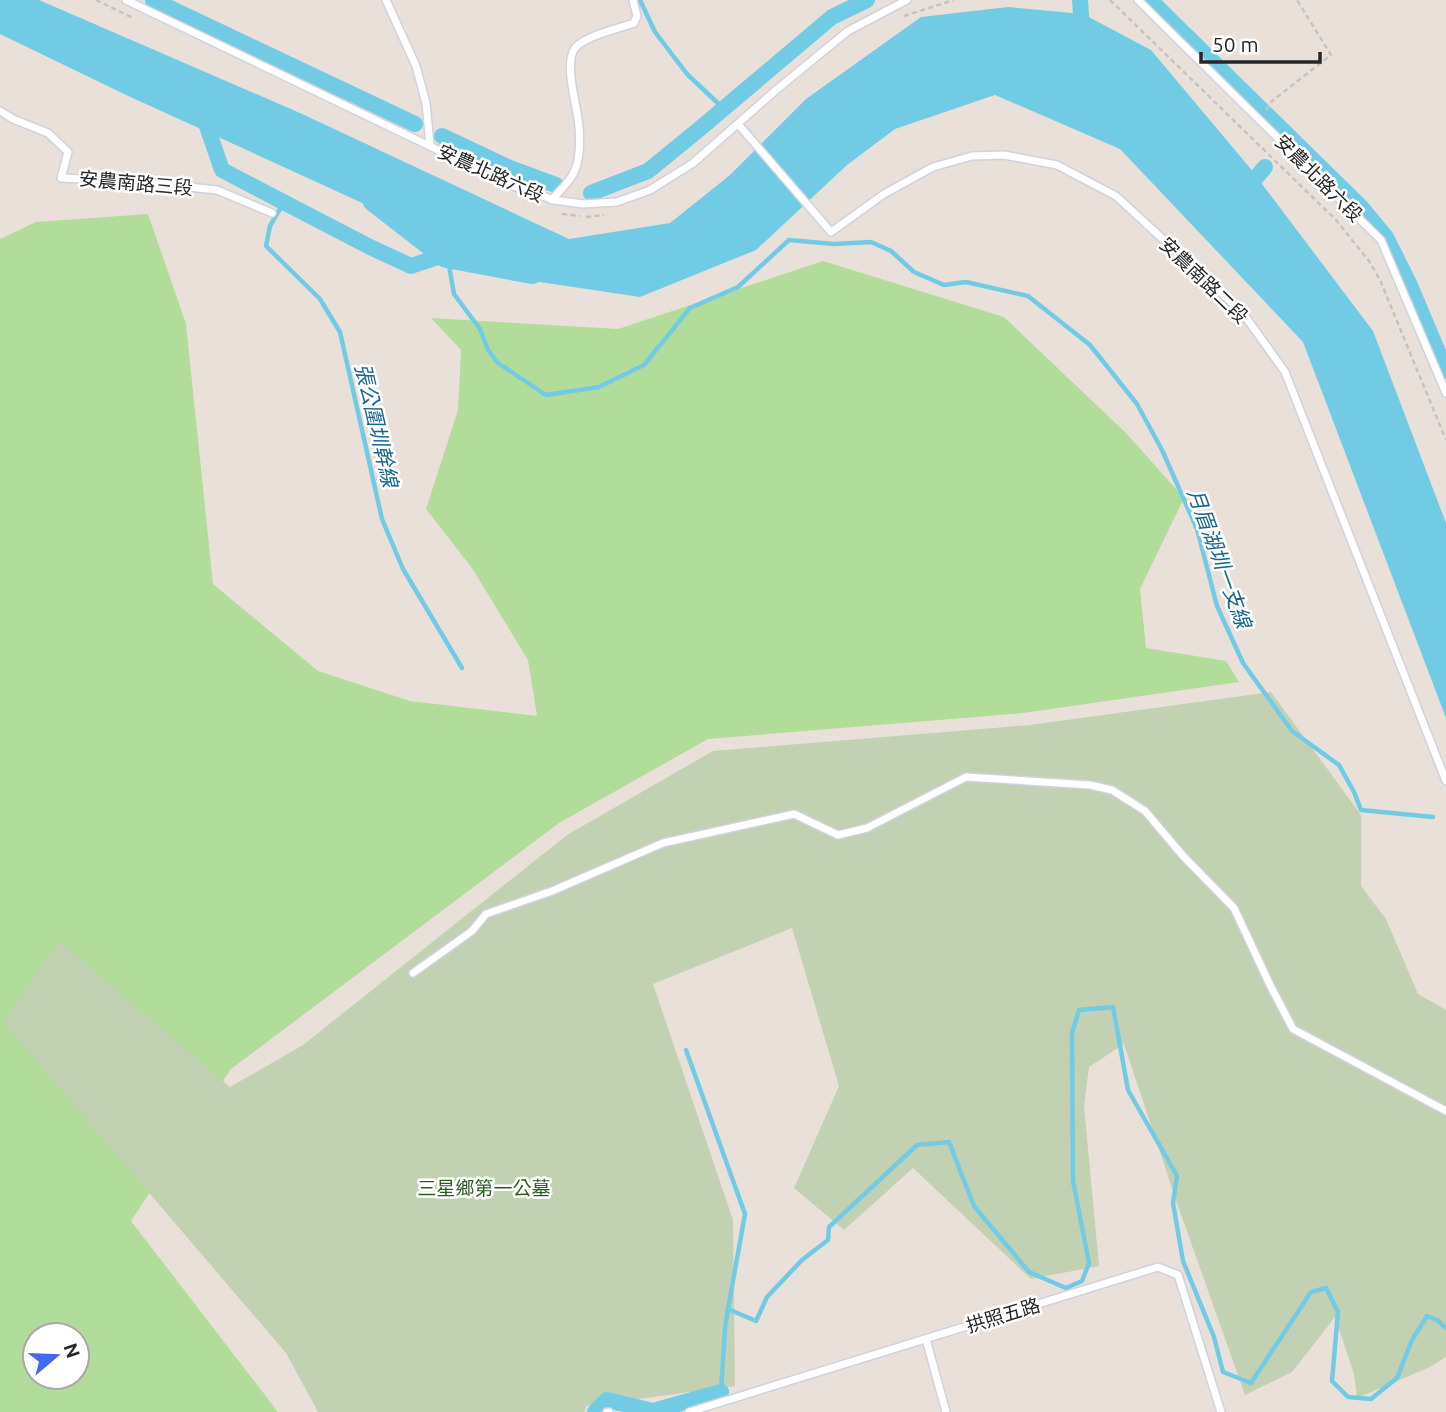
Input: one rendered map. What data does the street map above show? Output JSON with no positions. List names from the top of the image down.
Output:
{
  "streets": {
    "lane": [
      "安農北路六段",
      "安農南路三段",
      "安農南路二段",
      "拱照五路"
    ]
  },
  "crossings": [
    ["安農北路六段", "安農南路二段"]
  ],
  "water": ["張公圍圳幹線", "月眉湖圳一支線"],
  "parks": ["三星鄉第一公墓"],
  "scale_bar": "50 m",
  "north": "right"
}
